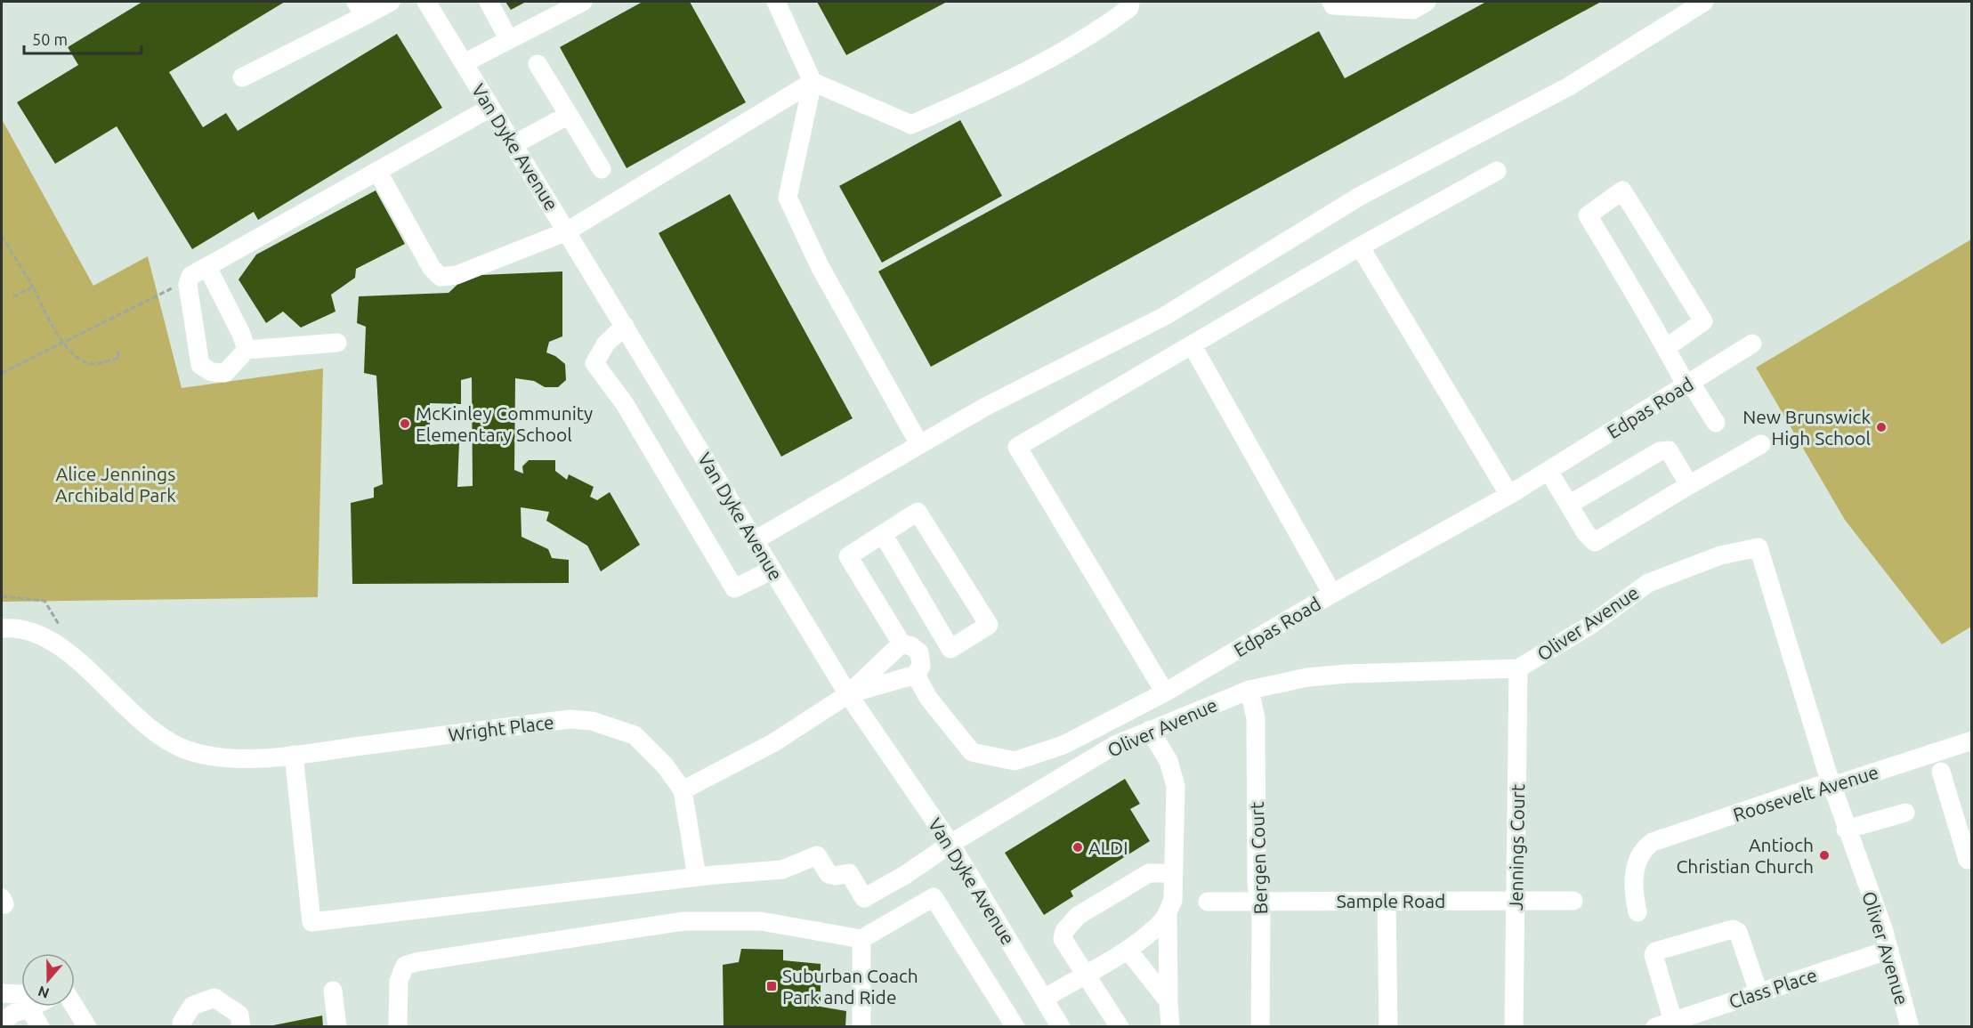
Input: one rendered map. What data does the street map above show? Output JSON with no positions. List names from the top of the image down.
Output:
{
  "streets": {
    "street": [
      "Van Dyke Avenue",
      "Edpas Road",
      "Oliver Avenue",
      "Wright Place",
      "Roosevelt Avenue",
      "Jennings Court",
      "Bergen Court",
      "Sample Road",
      "Class Place"
    ]
  },
  "crossings": [
    ["Van Dyke Avenue", "Oliver Avenue"],
    ["Oliver Avenue", "Wright Place"],
    ["Oliver Avenue", "Roosevelt Avenue"],
    ["Oliver Avenue", "Jennings Court"],
    ["Oliver Avenue", "Bergen Court"],
    ["Oliver Avenue", "Class Place"],
    ["Jennings Court", "Sample Road"],
    ["Bergen Court", "Sample Road"]
  ],
  "parks": ["Alice Jennings Archibald Park"],
  "places": {
    "other": [
      "McKinley Community Elementary School",
      "New Brunswick High School",
      "ALDI",
      "Antioch Christian Church"
    ],
    "transit": ["Suburban Coach Park and Ride"]
  },
  "scale_bar": "50 m",
  "north": "bottom"
}
